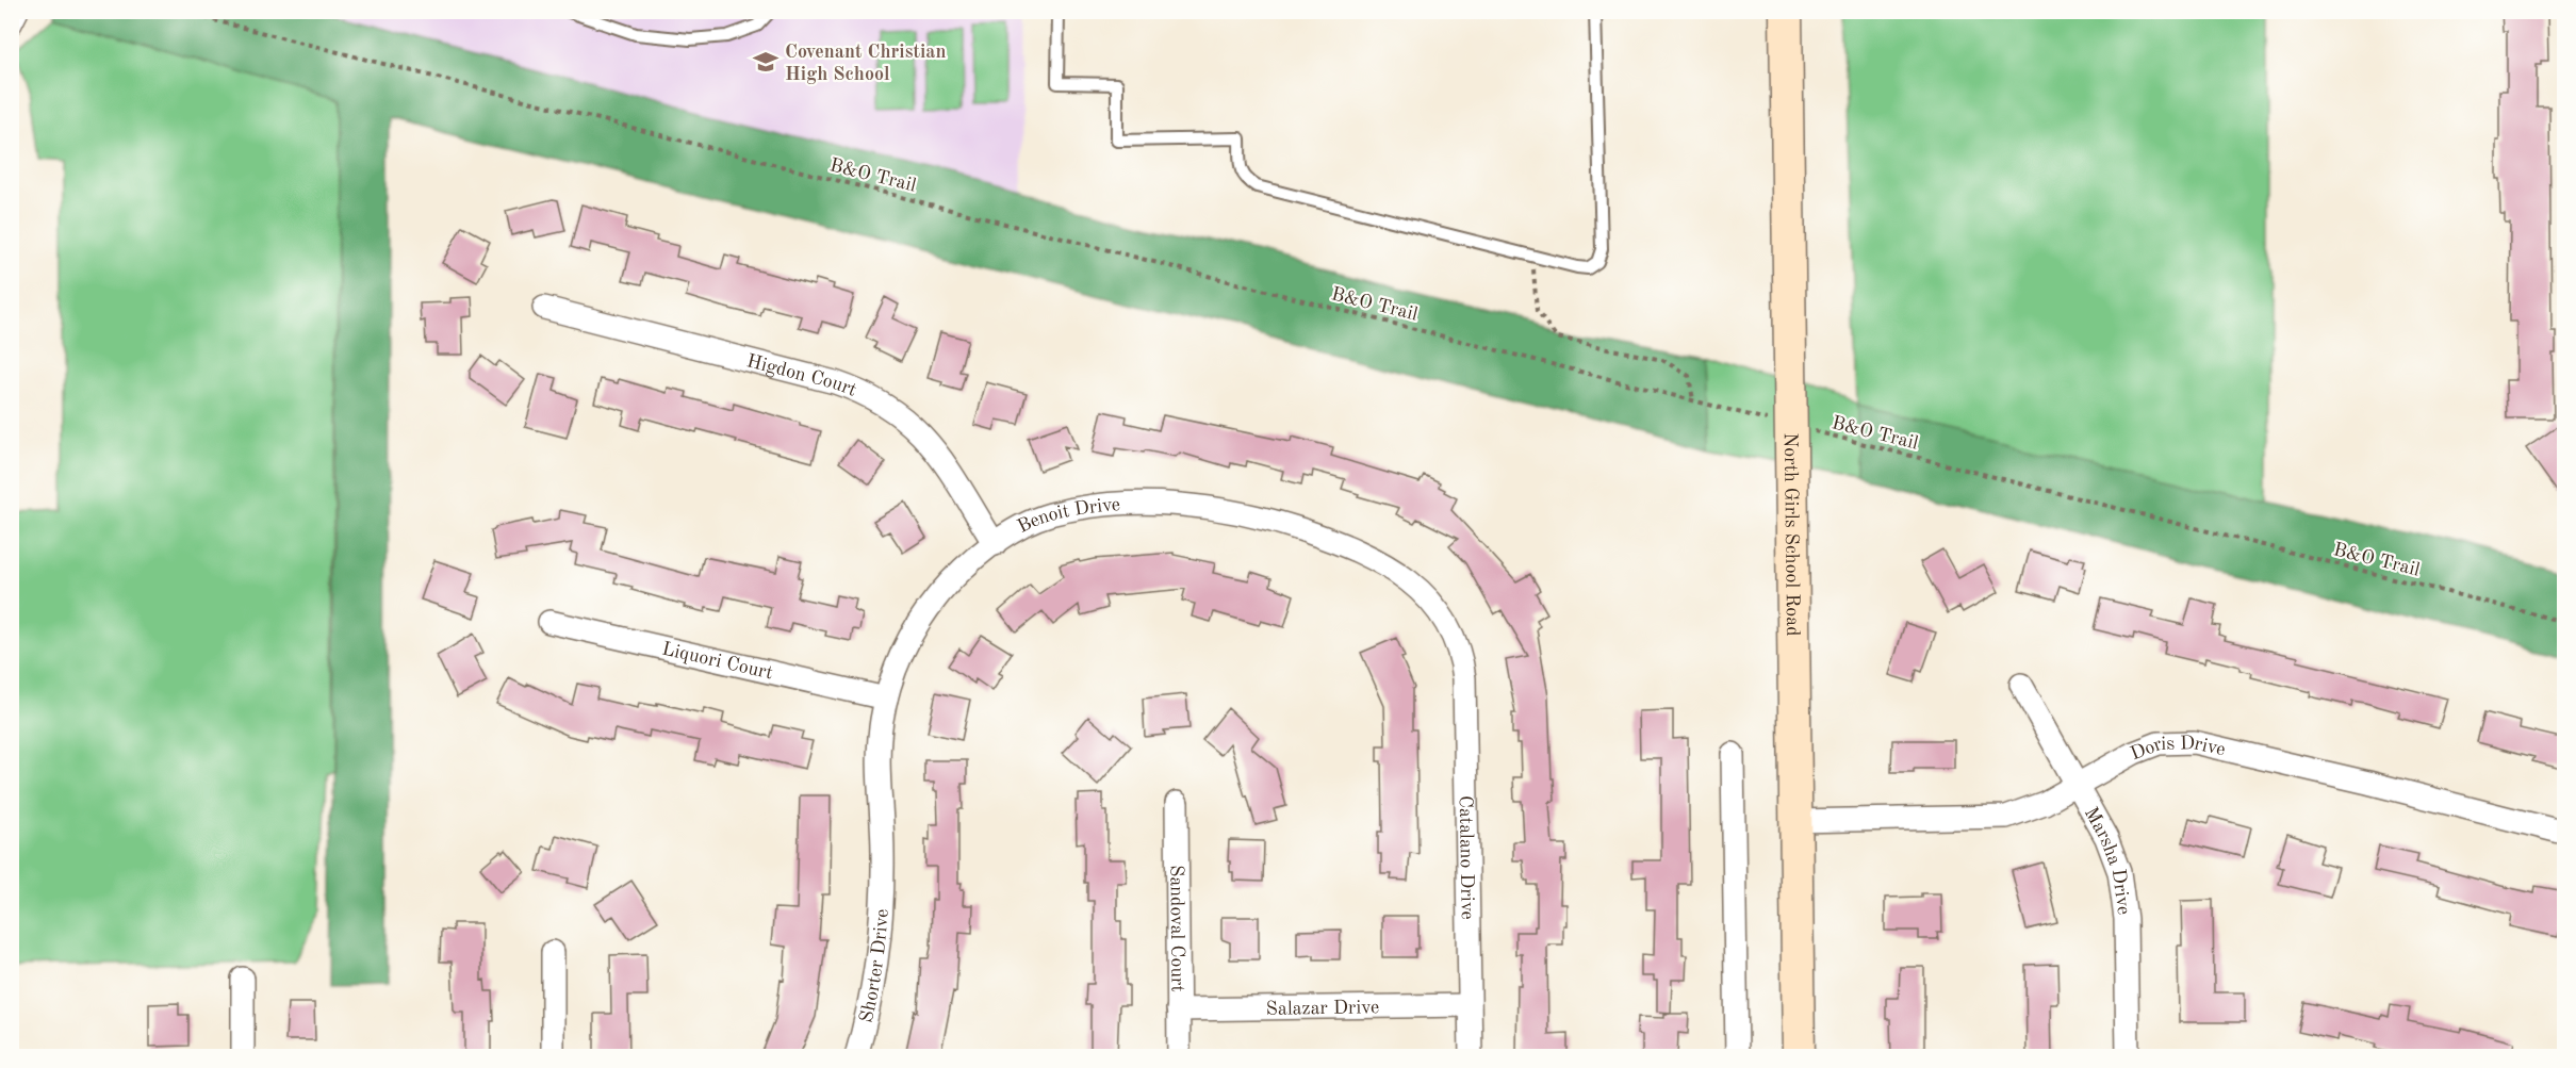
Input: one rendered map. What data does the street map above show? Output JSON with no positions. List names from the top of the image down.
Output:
{
  "streets": {
    "main road": ["North Girls School Road"],
    "street": [
      "Higdon Court",
      "Benoit Drive",
      "Liquori Court",
      "Doris Drive",
      "Catalano Drive",
      "Marsha Drive",
      "Sandoval Court",
      "Shorter Drive",
      "Salazar Drive"
    ],
    "path": ["B&O Trail"]
  },
  "crossings": [
    ["B&O Trail", "North Girls School Road"],
    ["Higdon Court", "Benoit Drive"],
    ["Benoit Drive", "Liquori Court"],
    ["Benoit Drive", "Catalano Drive"],
    ["Benoit Drive", "Shorter Drive"],
    ["North Girls School Road", "Doris Drive"],
    ["Doris Drive", "Marsha Drive"],
    ["Catalano Drive", "Salazar Drive"],
    ["Sandoval Court", "Salazar Drive"]
  ],
  "places": {
    "school or university": ["Covenant Christian High School"]
  }
}
